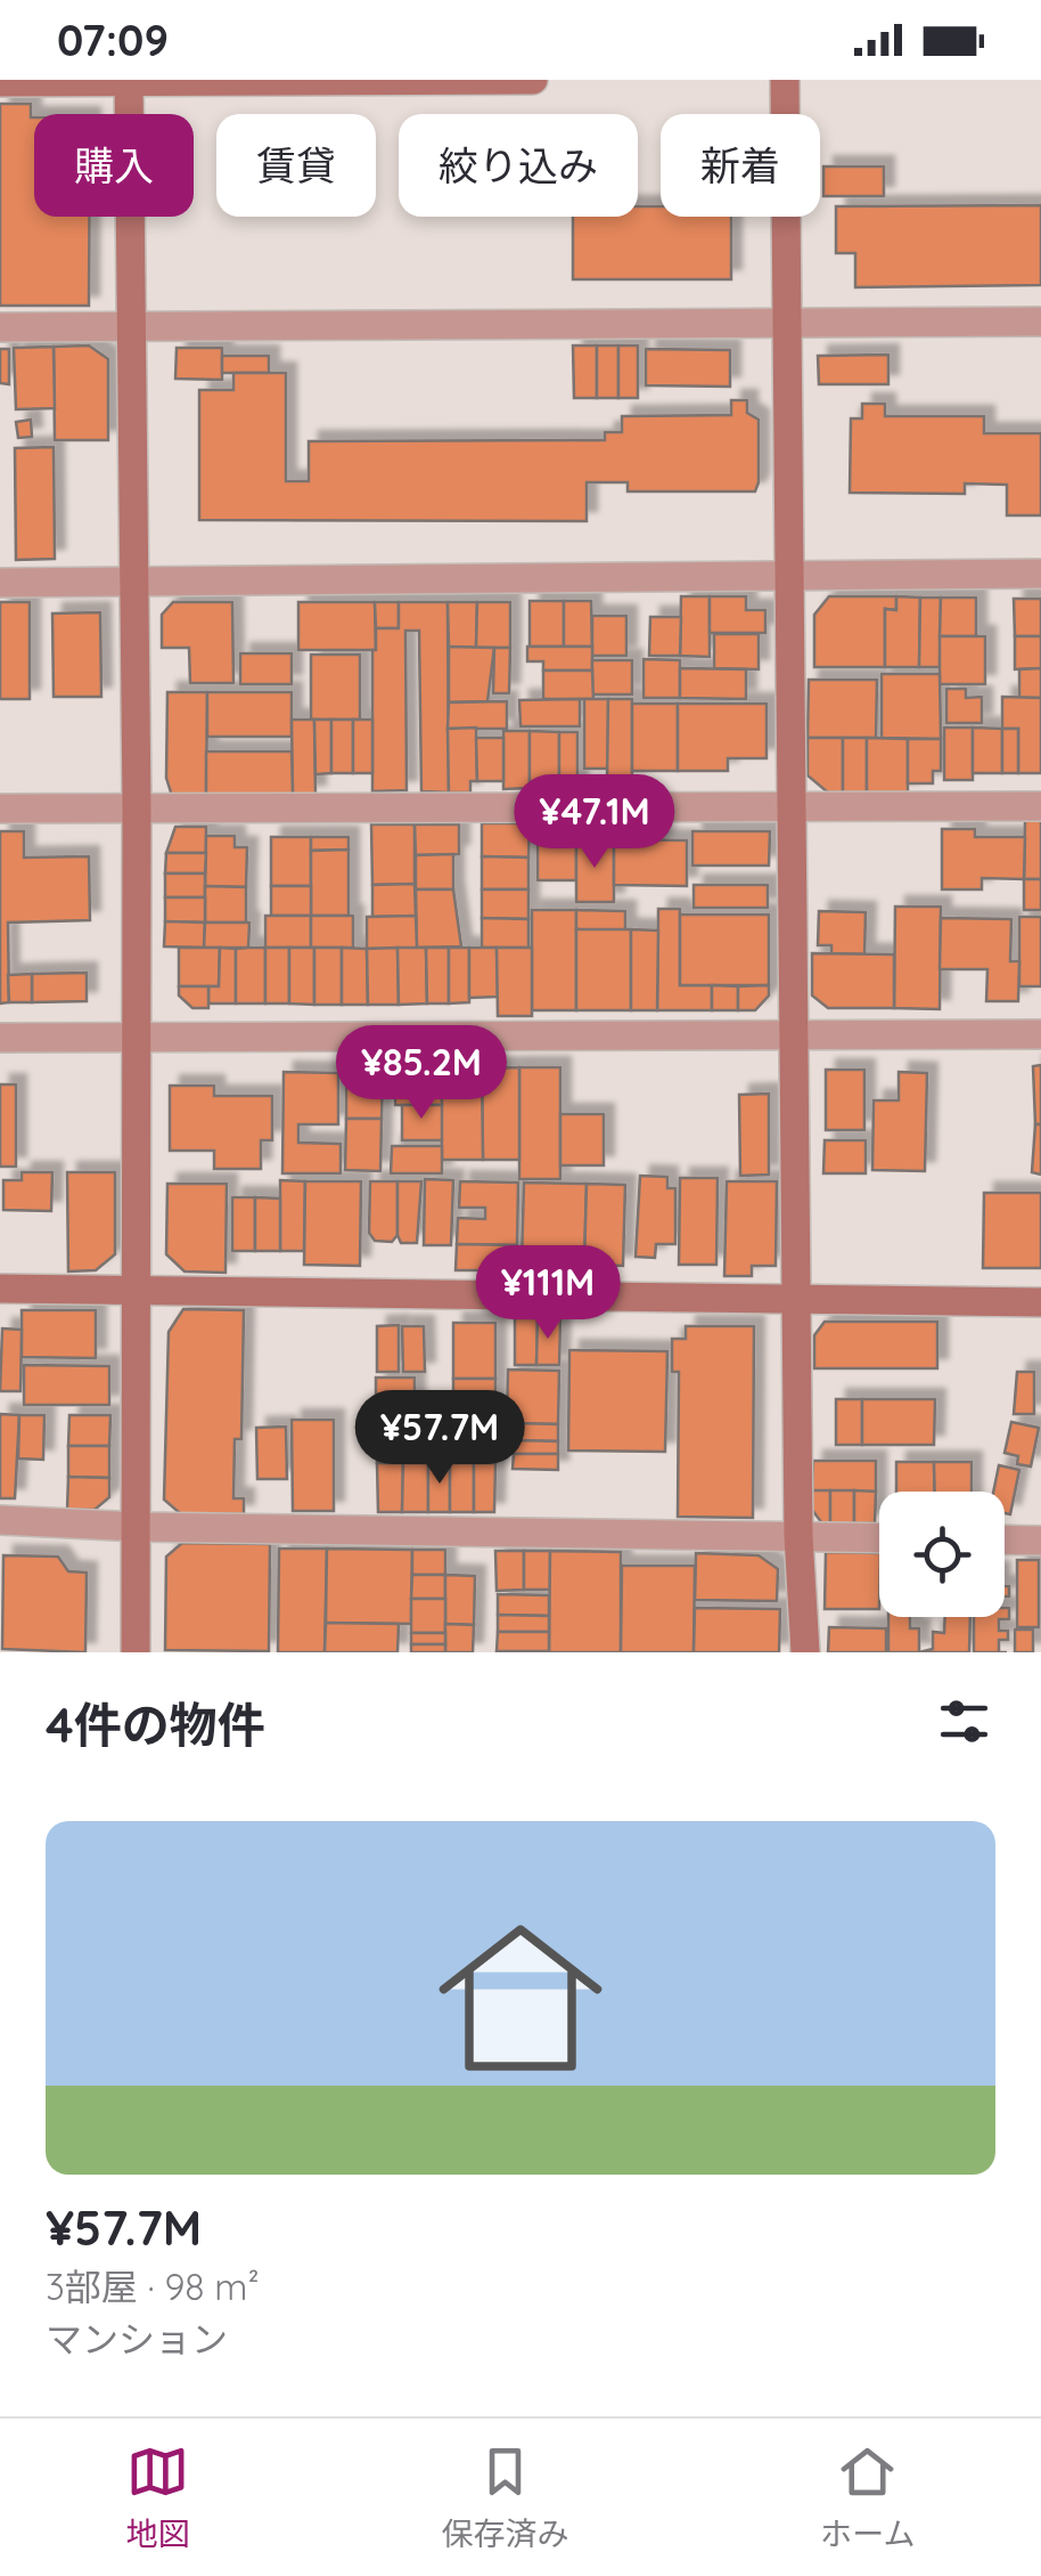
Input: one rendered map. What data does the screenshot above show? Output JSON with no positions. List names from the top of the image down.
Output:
{
  "page": {
    "status": "07:09",
    "chip": [
      "購入",
      "賃貸",
      "絞り込み",
      "新着"
    ],
    "price": [
      "¥47.1M",
      "¥85.2M",
      "¥111M",
      "¥57.7M"
    ],
    "heading": "4件の物件",
    "list": [
      {
        "name": "¥57.7M",
        "note": "3部屋 · 98 m² · マンション"
      }
    ],
    "tabs": ["地図", "保存済み", "ホーム"]
  }
}
